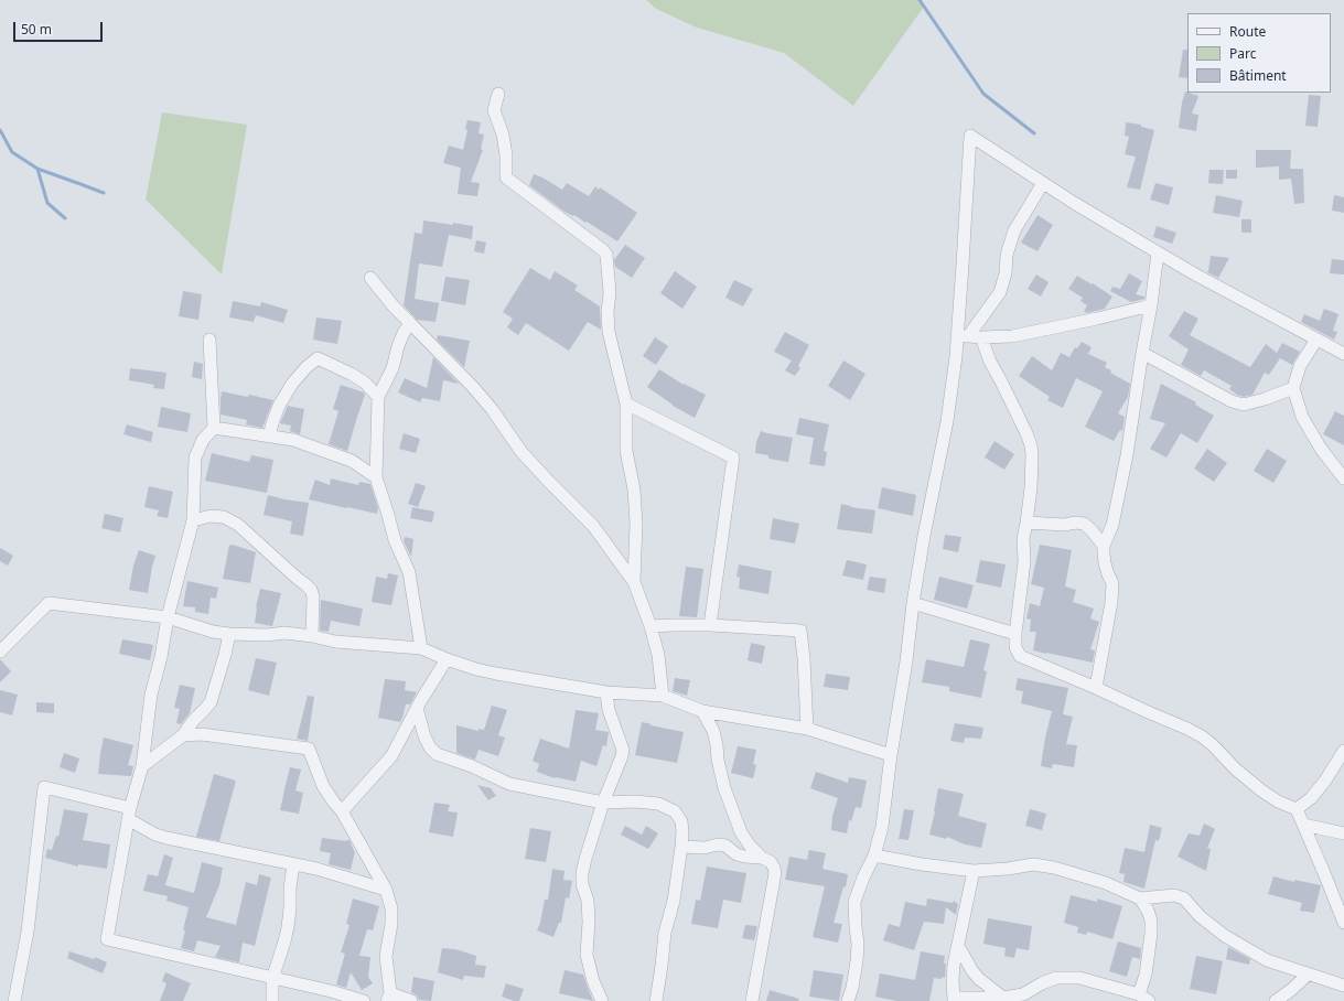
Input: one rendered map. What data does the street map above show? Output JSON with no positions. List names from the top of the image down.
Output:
{
  "legend": ["Route", "Parc", "Bâtiment"],
  "scale_bar": "50 m"
}
